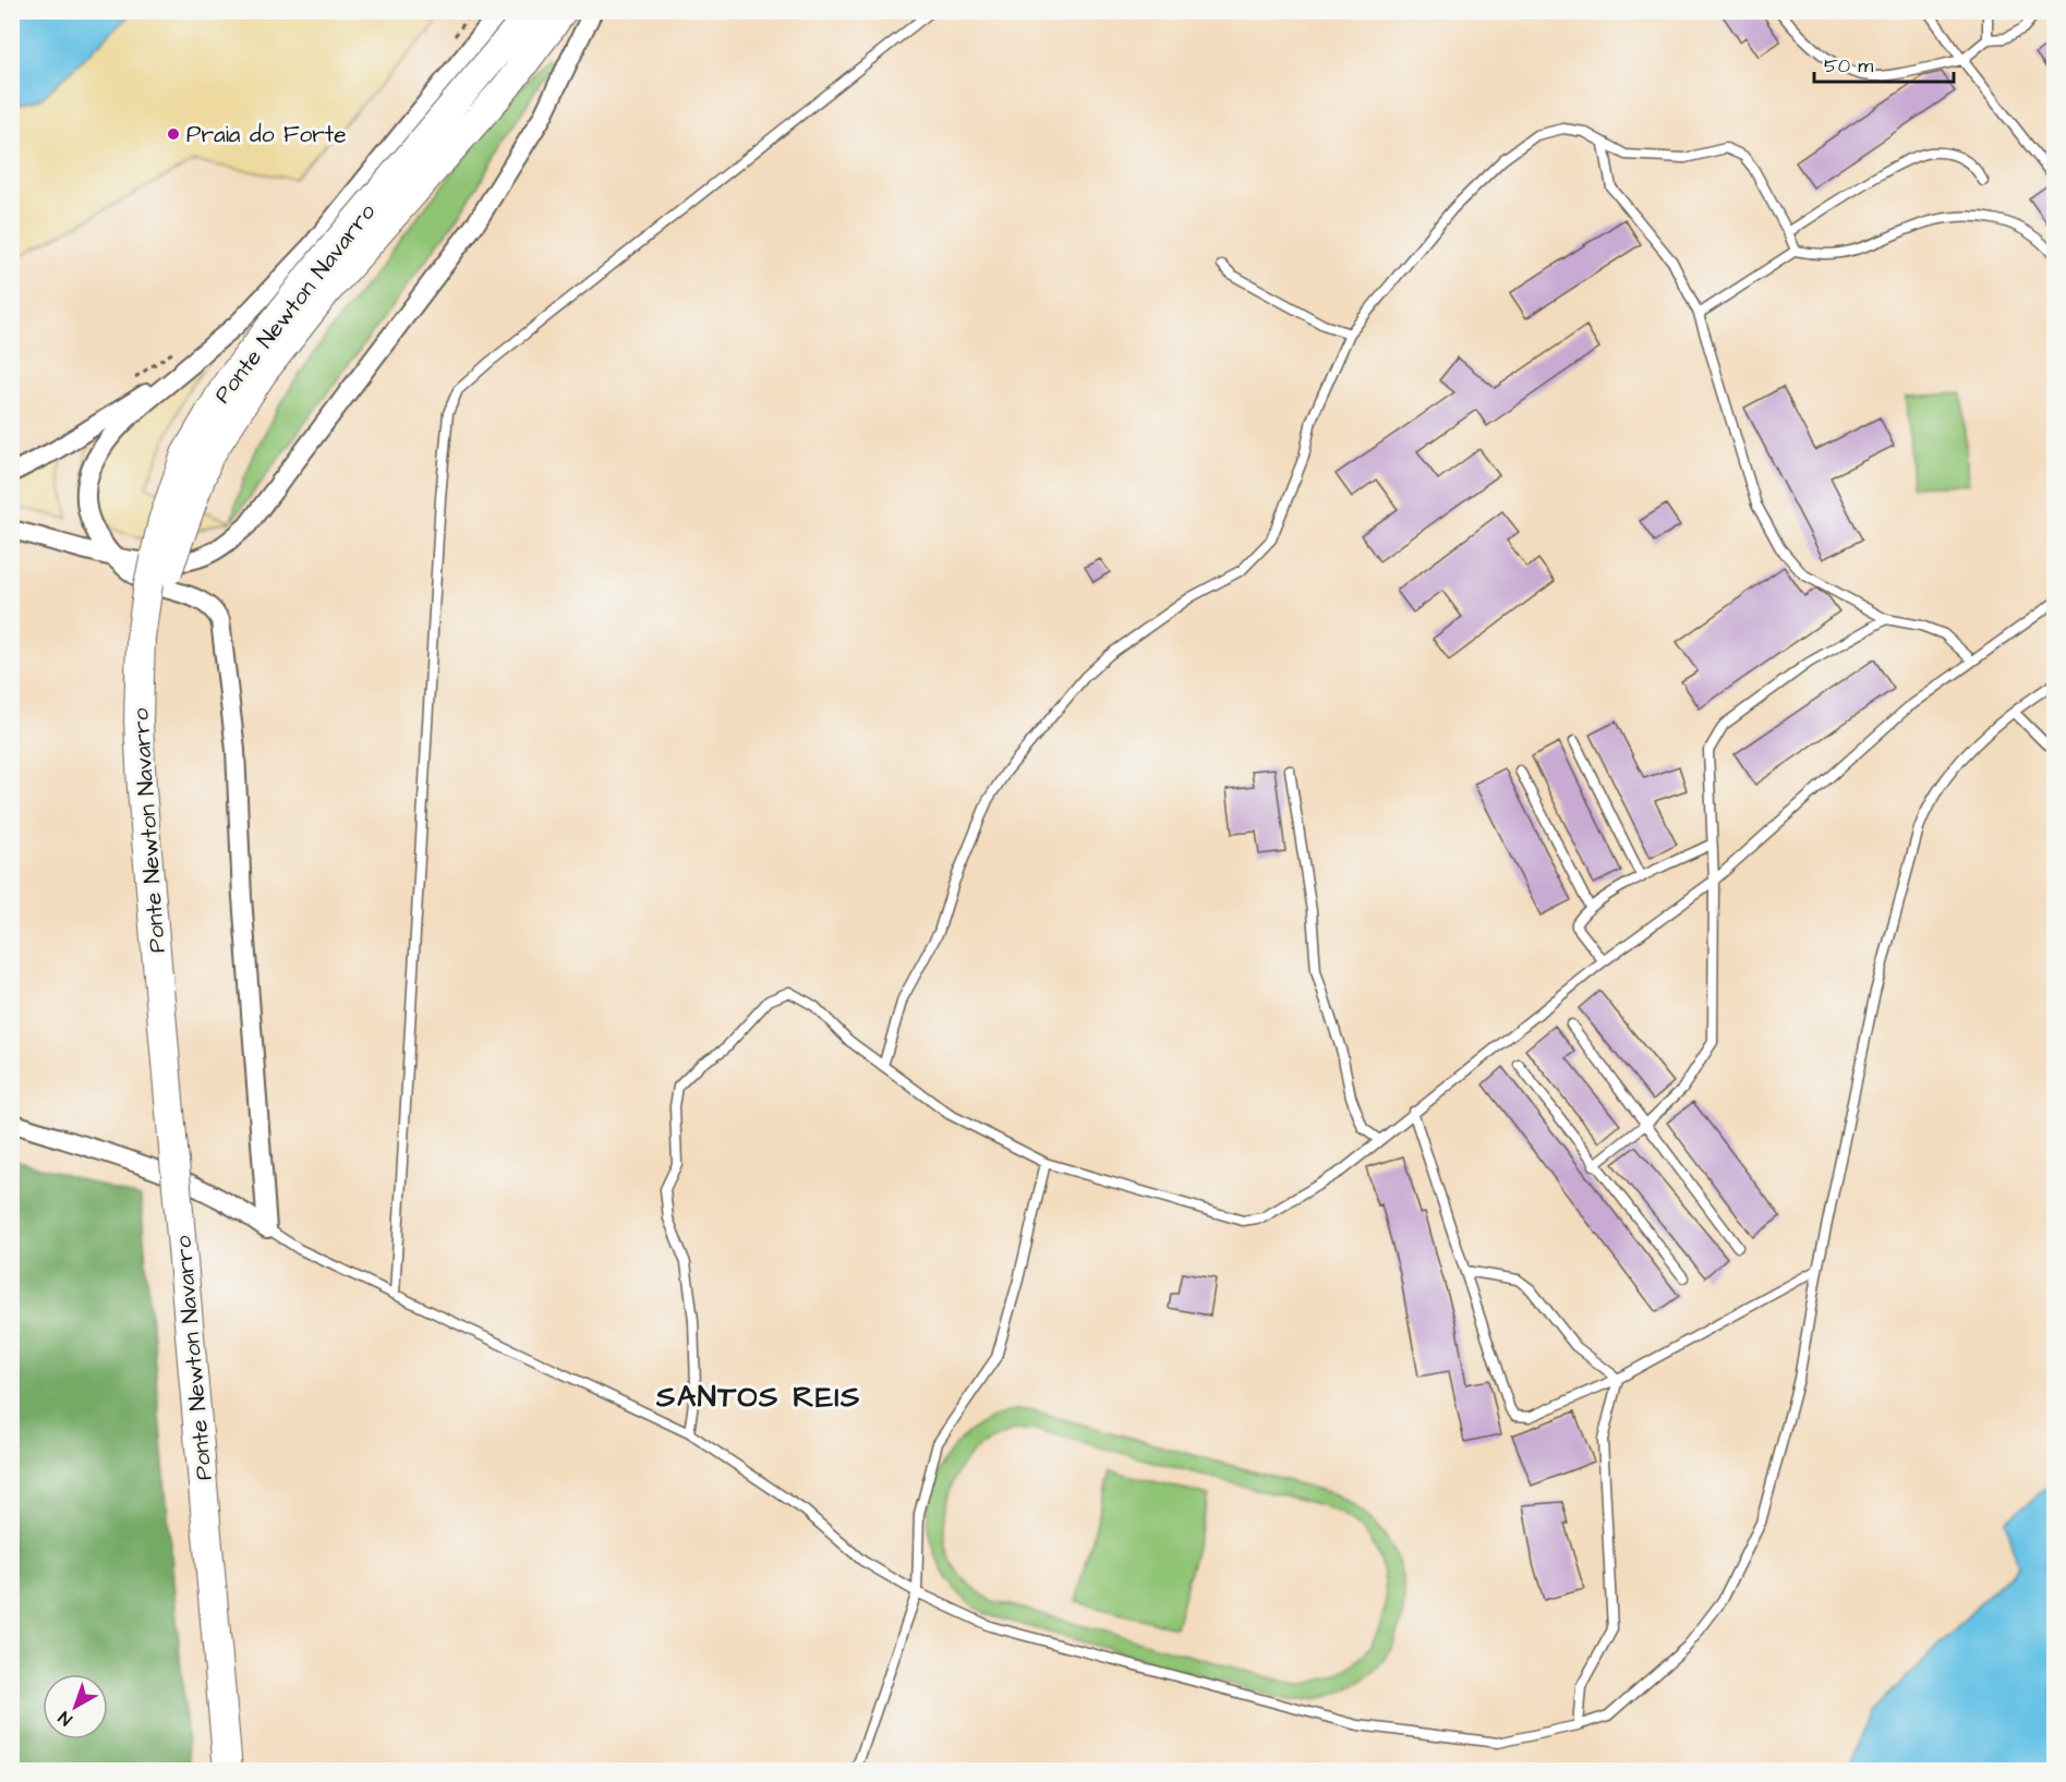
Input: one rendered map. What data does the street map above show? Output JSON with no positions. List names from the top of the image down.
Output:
{
  "streets": {
    "main road": ["Ponte Newton Navarro"]
  },
  "districts": ["SANTOS REIS"],
  "places": ["Praia do Forte"],
  "scale_bar": "50 m",
  "north": "bottom left"
}
